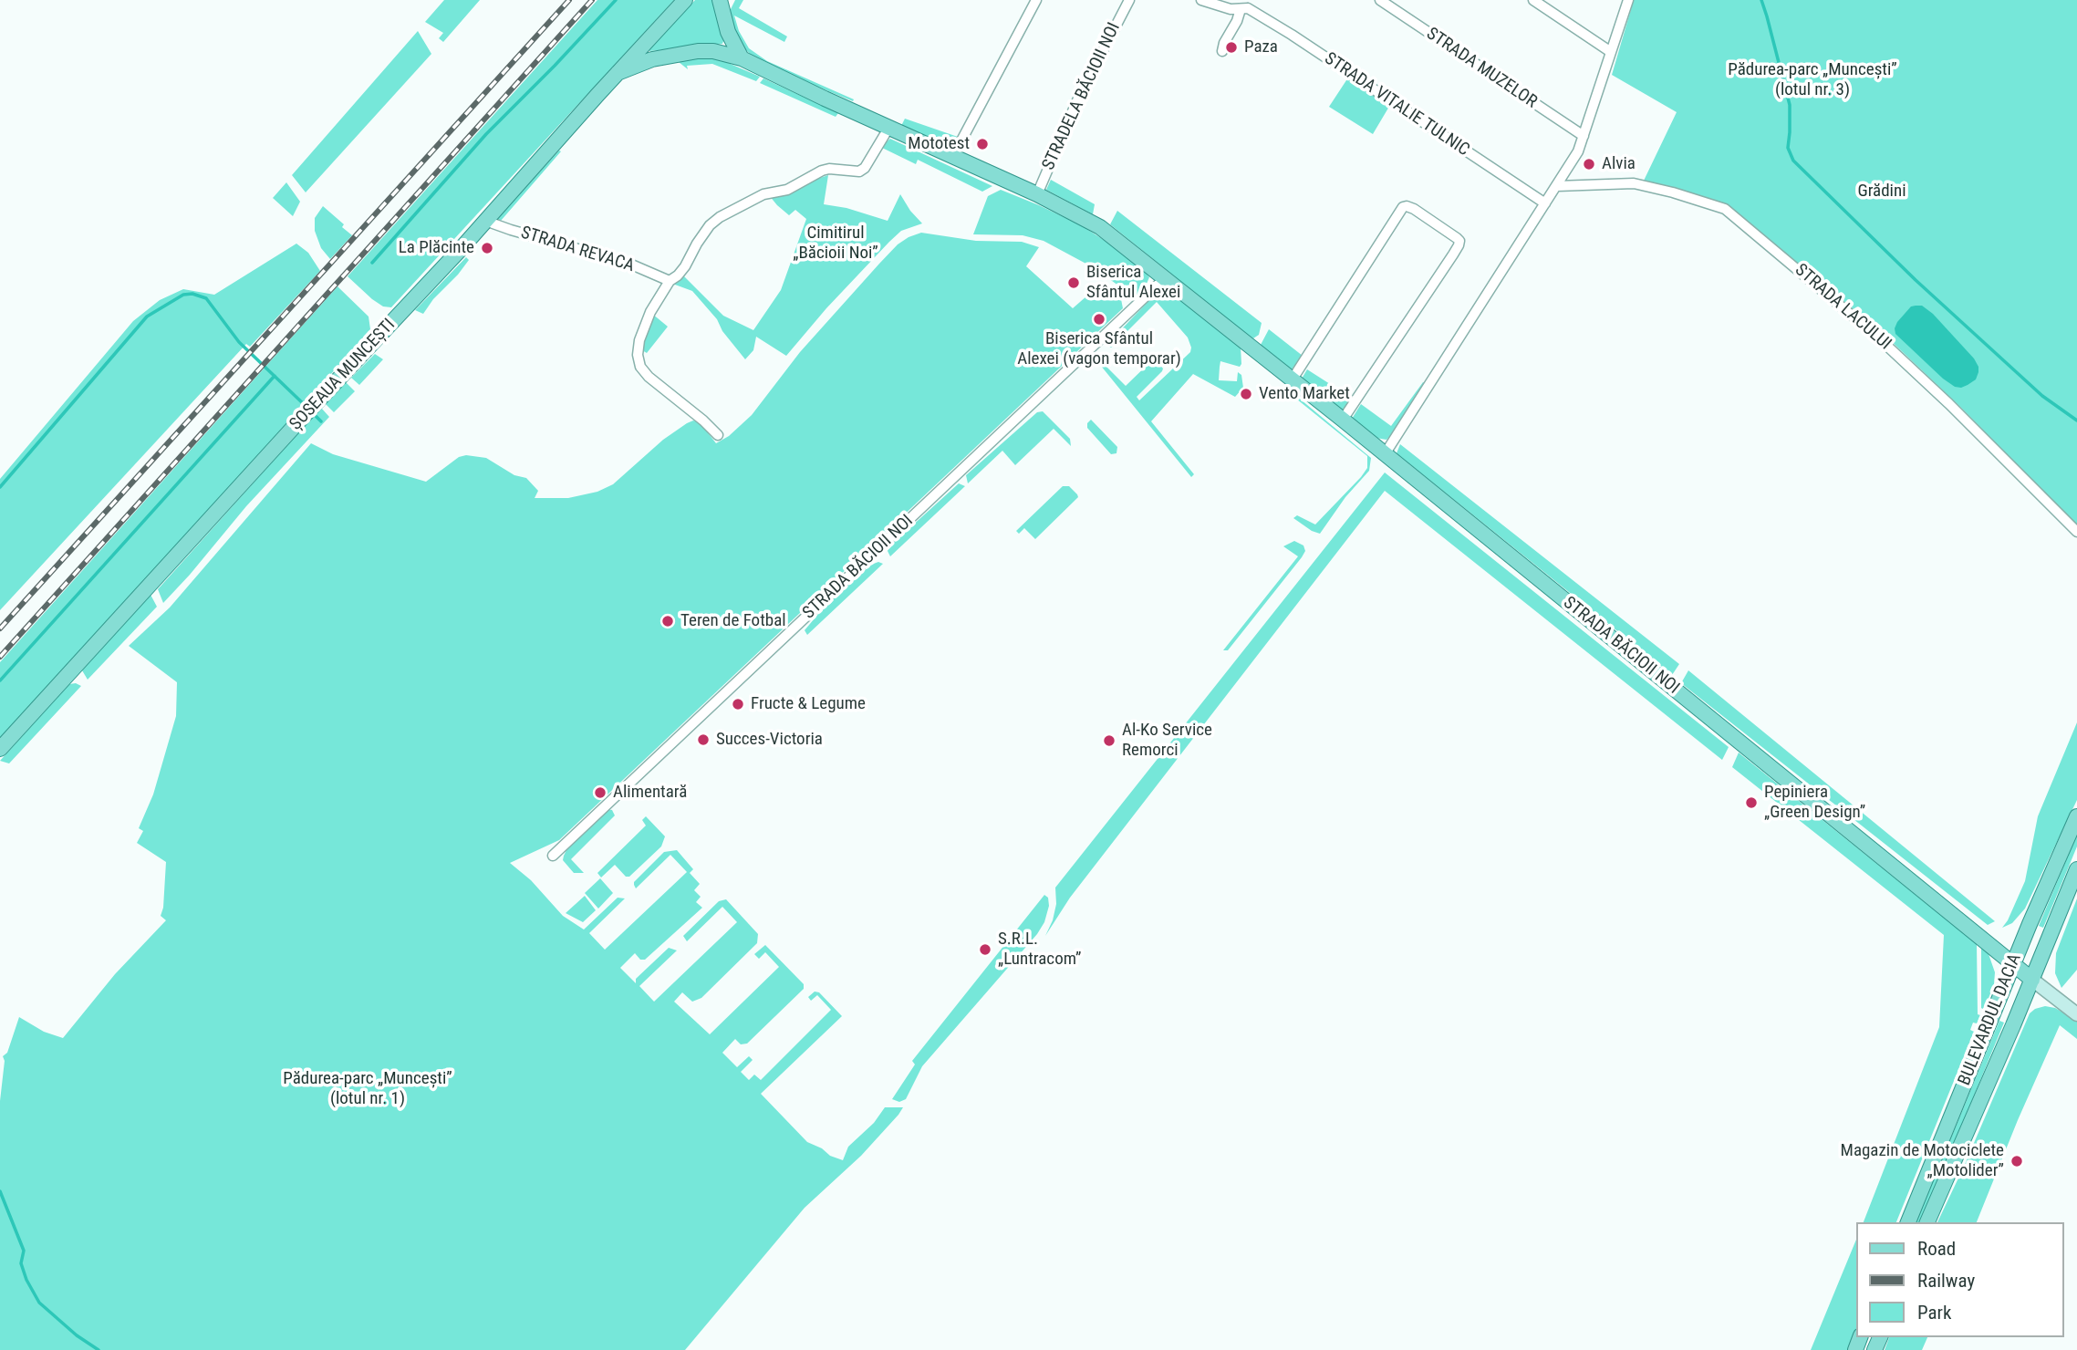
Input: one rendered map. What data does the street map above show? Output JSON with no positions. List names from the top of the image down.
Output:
{
  "streets": {
    "main road": ["ȘOSEAUA MUNCEȘTI", "STRADA BĂCIOII NOI", "BULEVARDUL DACIA"],
    "street": [
      "STRADA MUZELOR",
      "STRADELA BĂCIOII NOI",
      "STRADA VITALIE TULNIC",
      "STRADA REVACA",
      "STRADA LACULUI"
    ]
  },
  "crossings": [
    ["STRADELA BĂCIOII NOI", "STRADA BĂCIOII NOI"],
    ["STRADA REVACA", "ȘOSEAUA MUNCEȘTI"],
    ["ȘOSEAUA MUNCEȘTI", "STRADA BĂCIOII NOI"],
    ["STRADA BĂCIOII NOI", "BULEVARDUL DACIA"]
  ],
  "parks": [
    "Pădurea-parc „Muncești” (lotul nr. 3)",
    "Grădini",
    "Cimitirul „Băcioii Noi”",
    "Pădurea-parc „Muncești” (lotul nr. 1)"
  ],
  "places": [
    "Paza",
    "Mototest",
    "Alvia",
    "La Plăcinte",
    "Biserica Sfântul Alexei",
    "Biserica Sfântul Alexei (vagon temporar)",
    "Vento Market",
    "Teren de Fotbal",
    "Fructe & Legume",
    "Succes-Victoria",
    "Al-Ko Service Remorci",
    "Alimentară",
    "Pepiniera „Green Design”",
    "S.R.L. „Luntracom”",
    "Magazin de Motociclete „Motolider”"
  ],
  "legend": ["Road", "Railway", "Park"]
}
